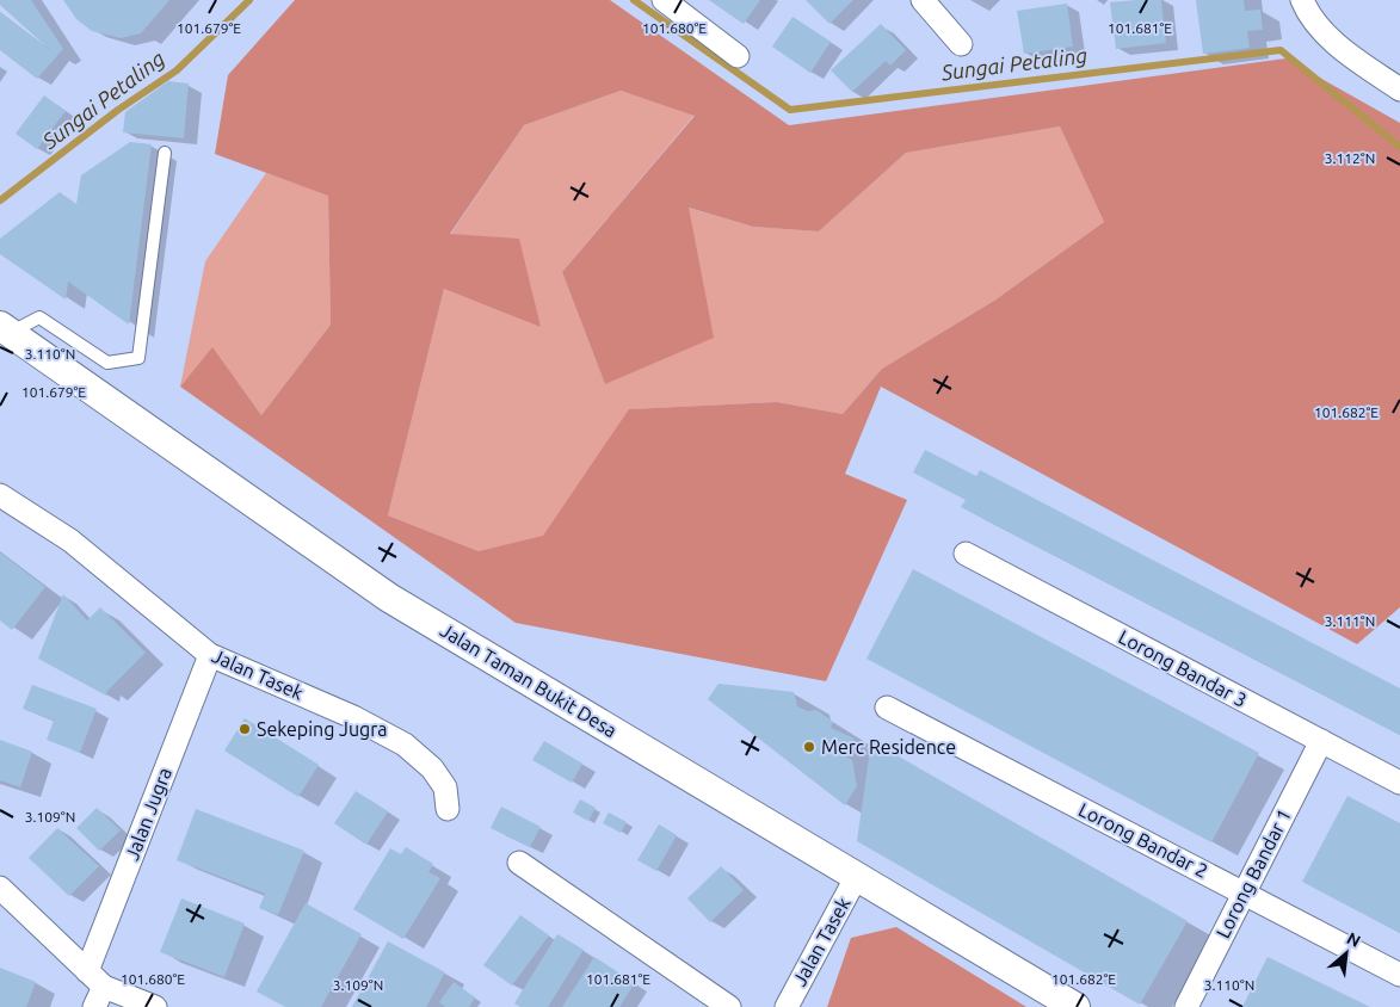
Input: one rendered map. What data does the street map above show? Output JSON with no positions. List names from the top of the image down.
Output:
{
  "streets": {
    "street": [
      "Lorong Bandar 3",
      "Jalan Tasek",
      "Jalan Taman Bukit Desa",
      "Jalan Jugra",
      "Lorong Bandar 2",
      "Lorong Bandar 1"
    ]
  },
  "crossings": [
    ["Lorong Bandar 3", "Lorong Bandar 1"],
    ["Jalan Tasek", "Jalan Taman Bukit Desa"],
    ["Jalan Tasek", "Jalan Jugra"],
    ["Lorong Bandar 2", "Lorong Bandar 1"]
  ],
  "water": ["Sungai Petaling"],
  "places": ["Sekeping Jugra", "Merc Residence"],
  "north": "top right",
  "coordinates": [
    "101.679°E",
    "101.680°E",
    "101.681°E",
    "3.112°N",
    "3.110°N",
    "101.682°E",
    "3.111°N",
    "3.109°N"
  ]
}
